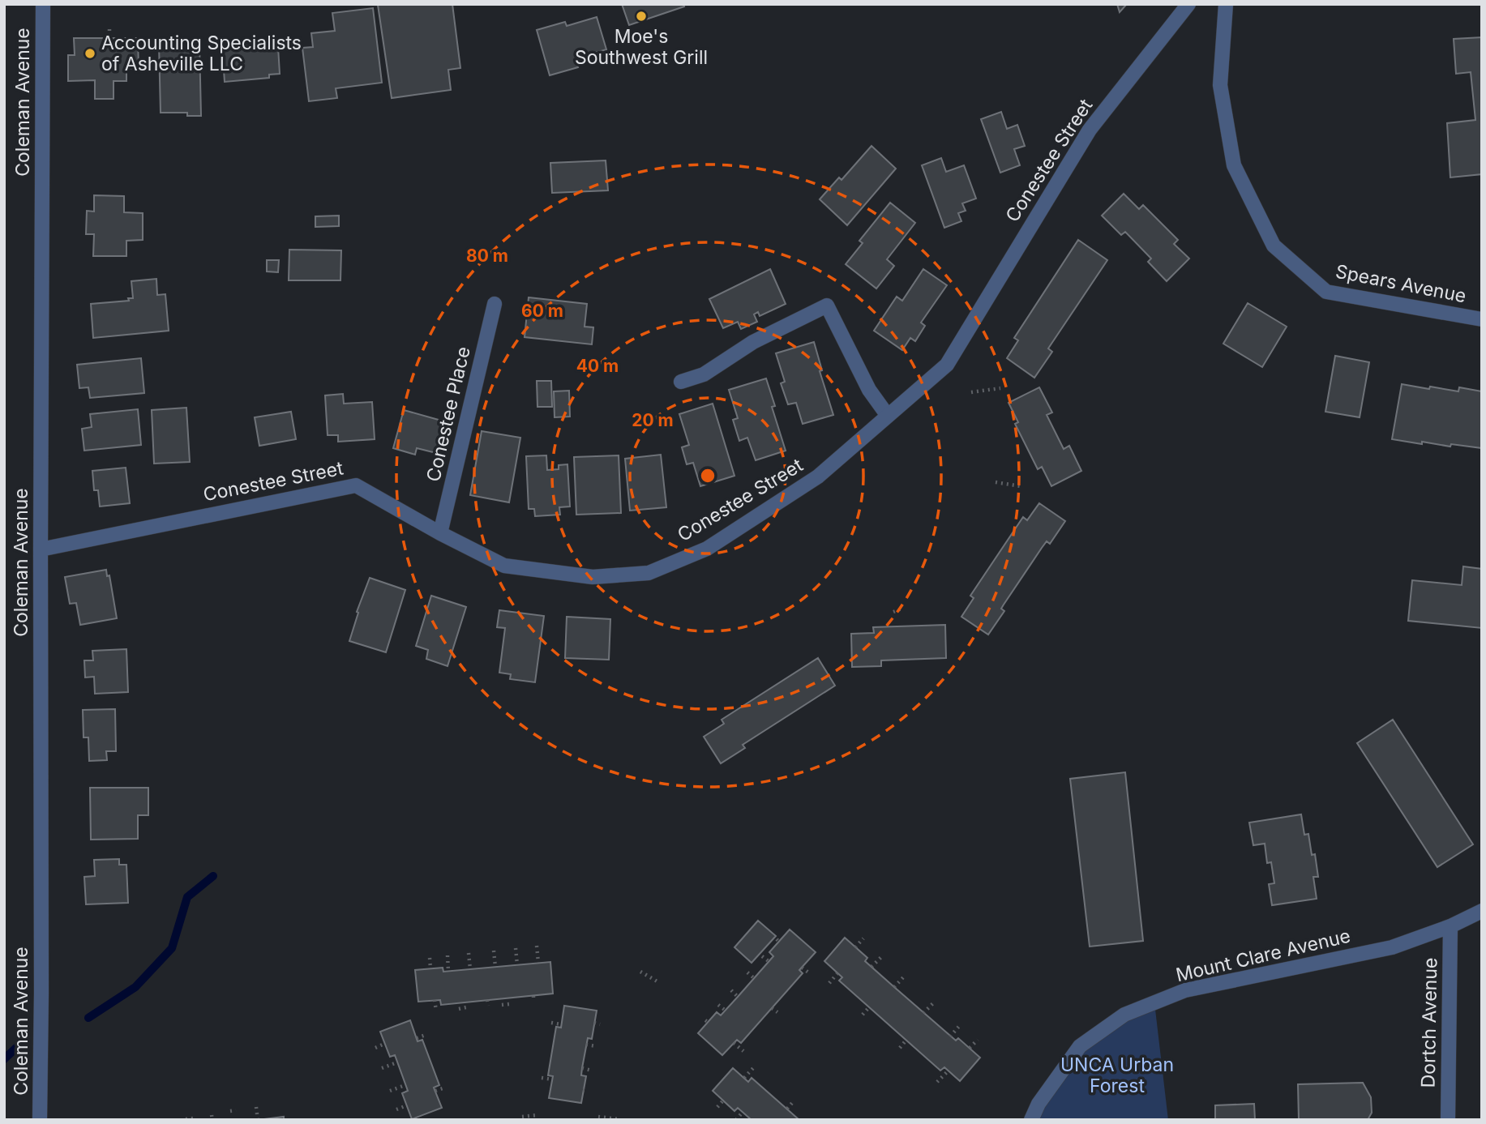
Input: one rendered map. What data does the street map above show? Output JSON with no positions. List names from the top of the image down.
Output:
{
  "streets": {
    "street": [
      "Coleman Avenue",
      "Conestee Street",
      "Spears Avenue",
      "Conestee Place",
      "Mount Clare Avenue",
      "Dortch Avenue"
    ]
  },
  "crossings": [
    ["Coleman Avenue", "Conestee Street"],
    ["Conestee Street", "Conestee Place"],
    ["Mount Clare Avenue", "Dortch Avenue"]
  ],
  "parks": ["UNCA Urban Forest"],
  "places": ["Moe's Southwest Grill", "Accounting Specialists of Asheville LLC"],
  "rings": [
    "80 m",
    "60 m",
    "40 m",
    "20 m"
  ]
}
